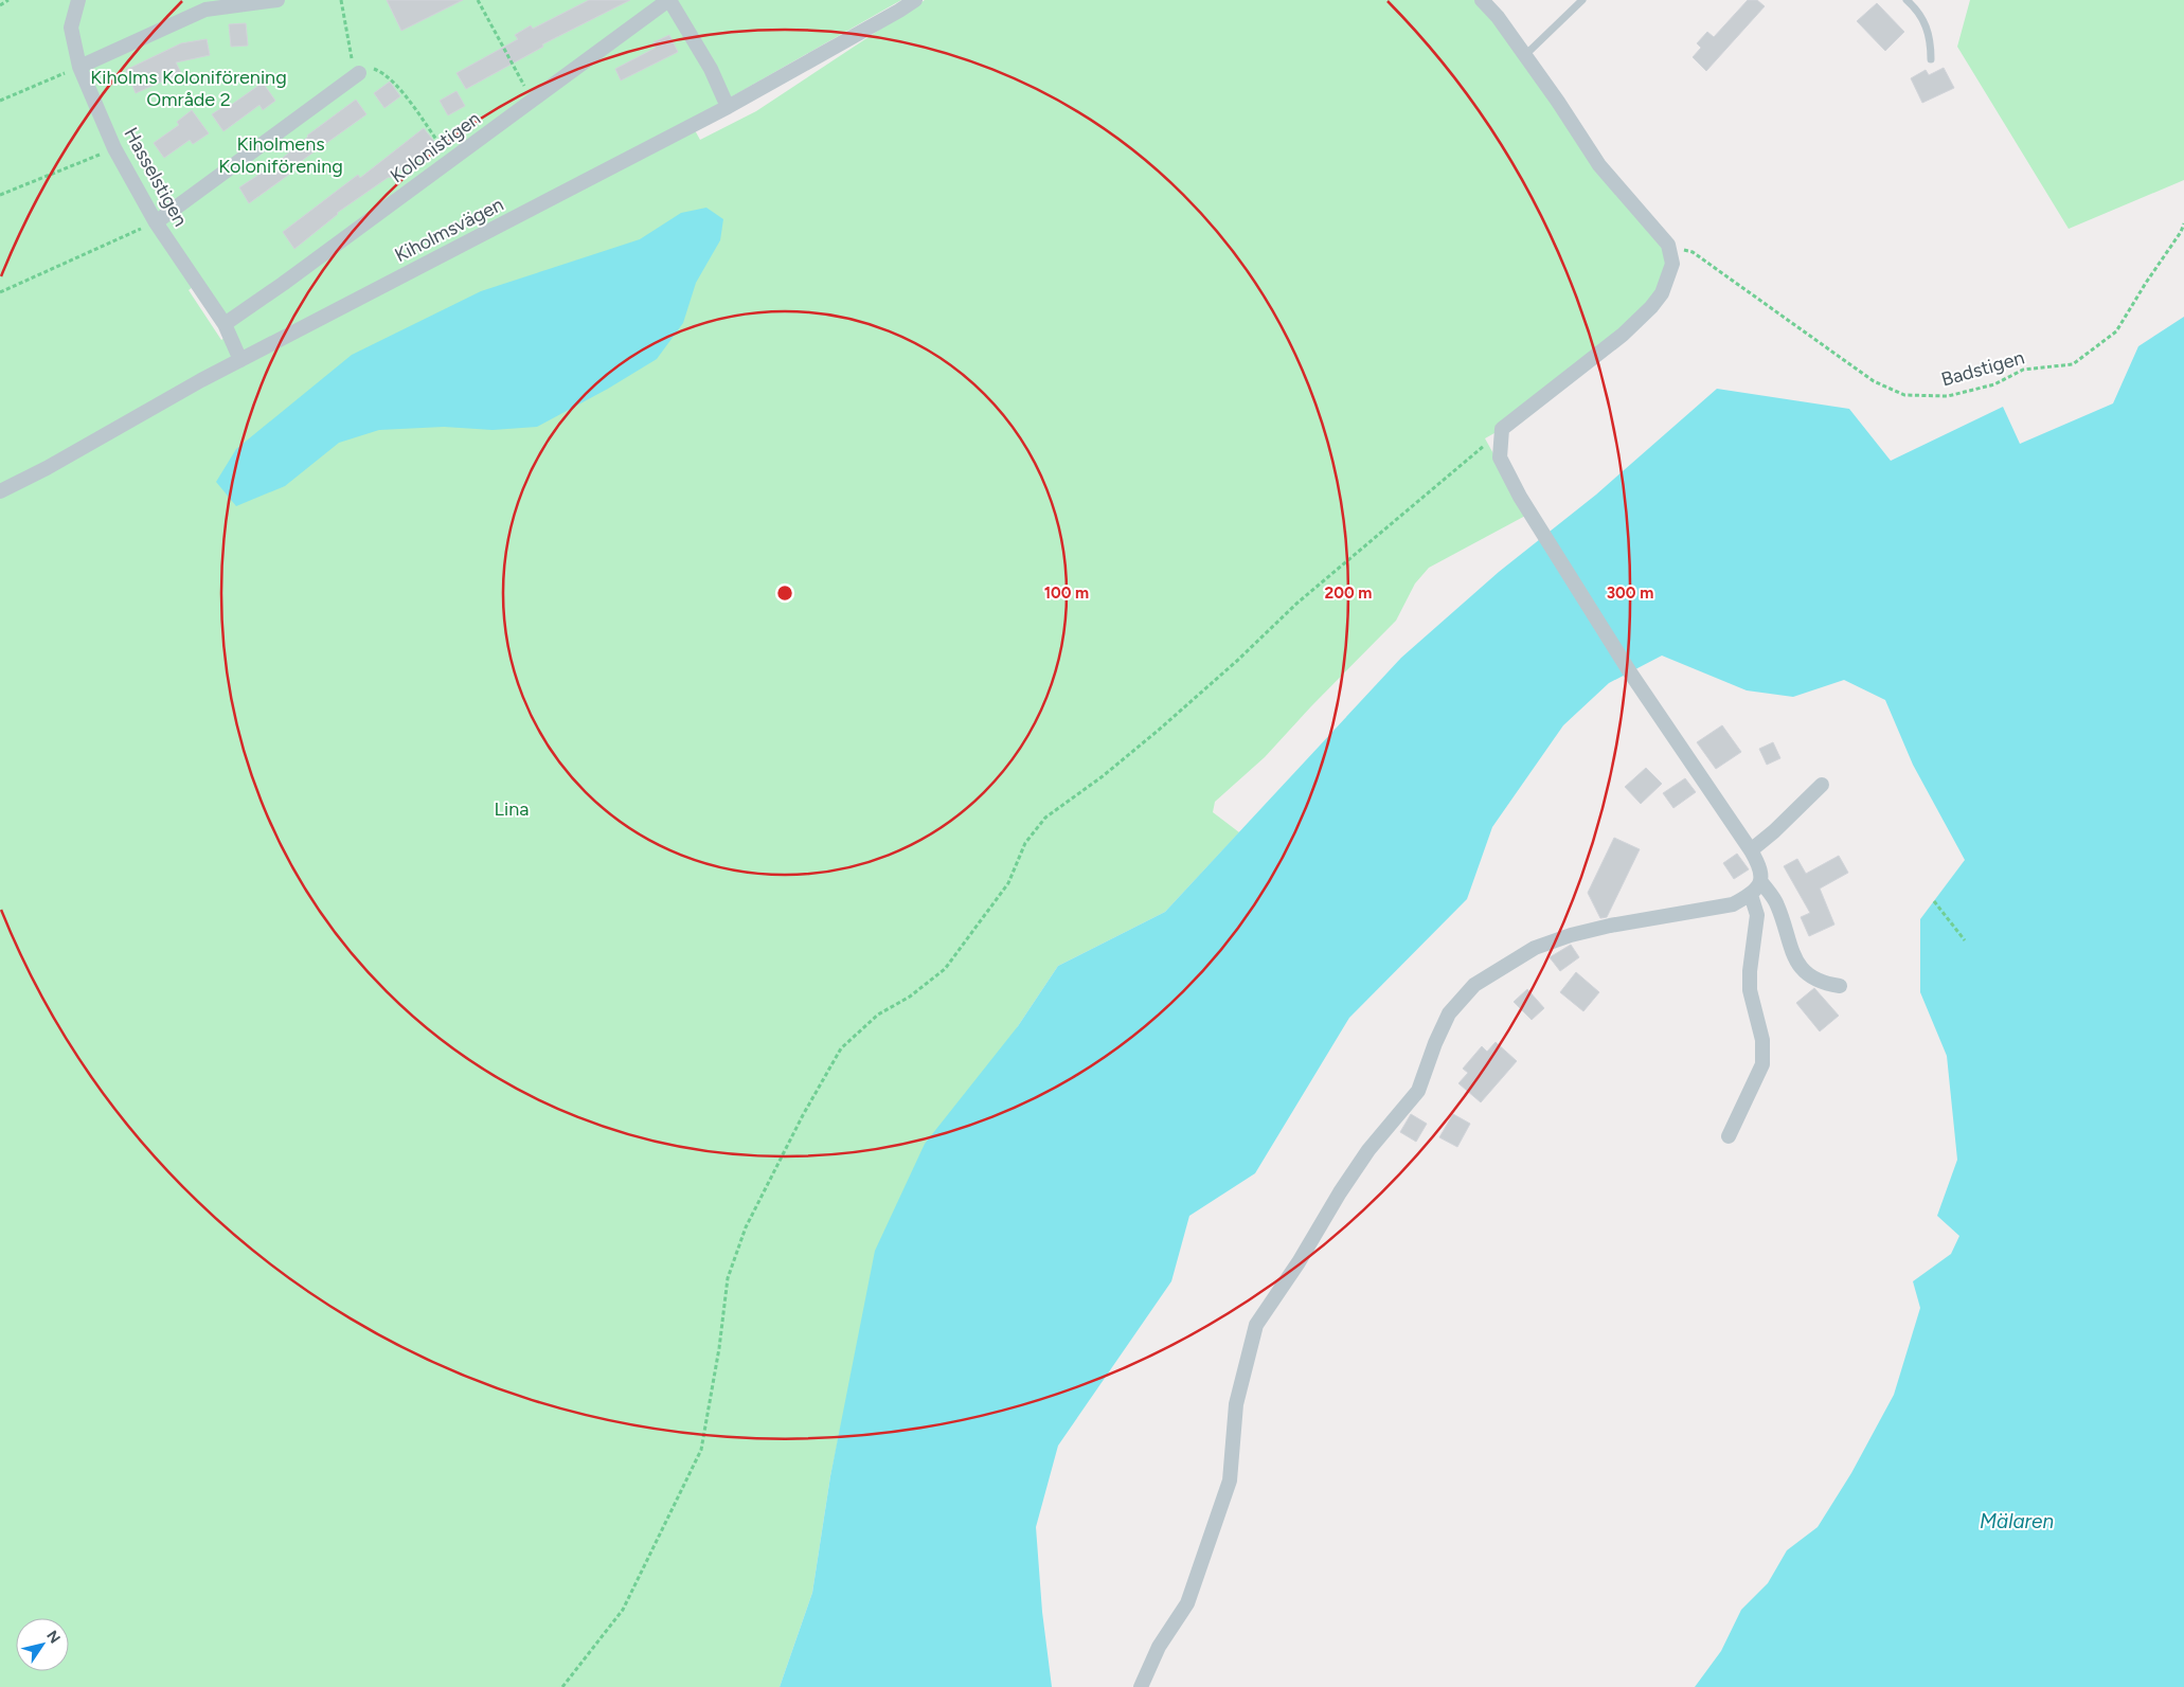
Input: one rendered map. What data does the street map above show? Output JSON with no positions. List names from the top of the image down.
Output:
{
  "streets": {
    "street": ["Kolonistigen", "Hasselstigen", "Kiholmsvägen"],
    "path": ["Badstigen"]
  },
  "crossings": [
    ["Kolonistigen", "Hasselstigen"],
    ["Hasselstigen", "Kiholmsvägen"]
  ],
  "water": ["Mälaren"],
  "parks": ["Kiholms Koloniförening Område 2", "Kiholmens Koloniförening", "Lina"],
  "north": "top right",
  "rings": ["100 m", "200 m", "300 m"]
}
